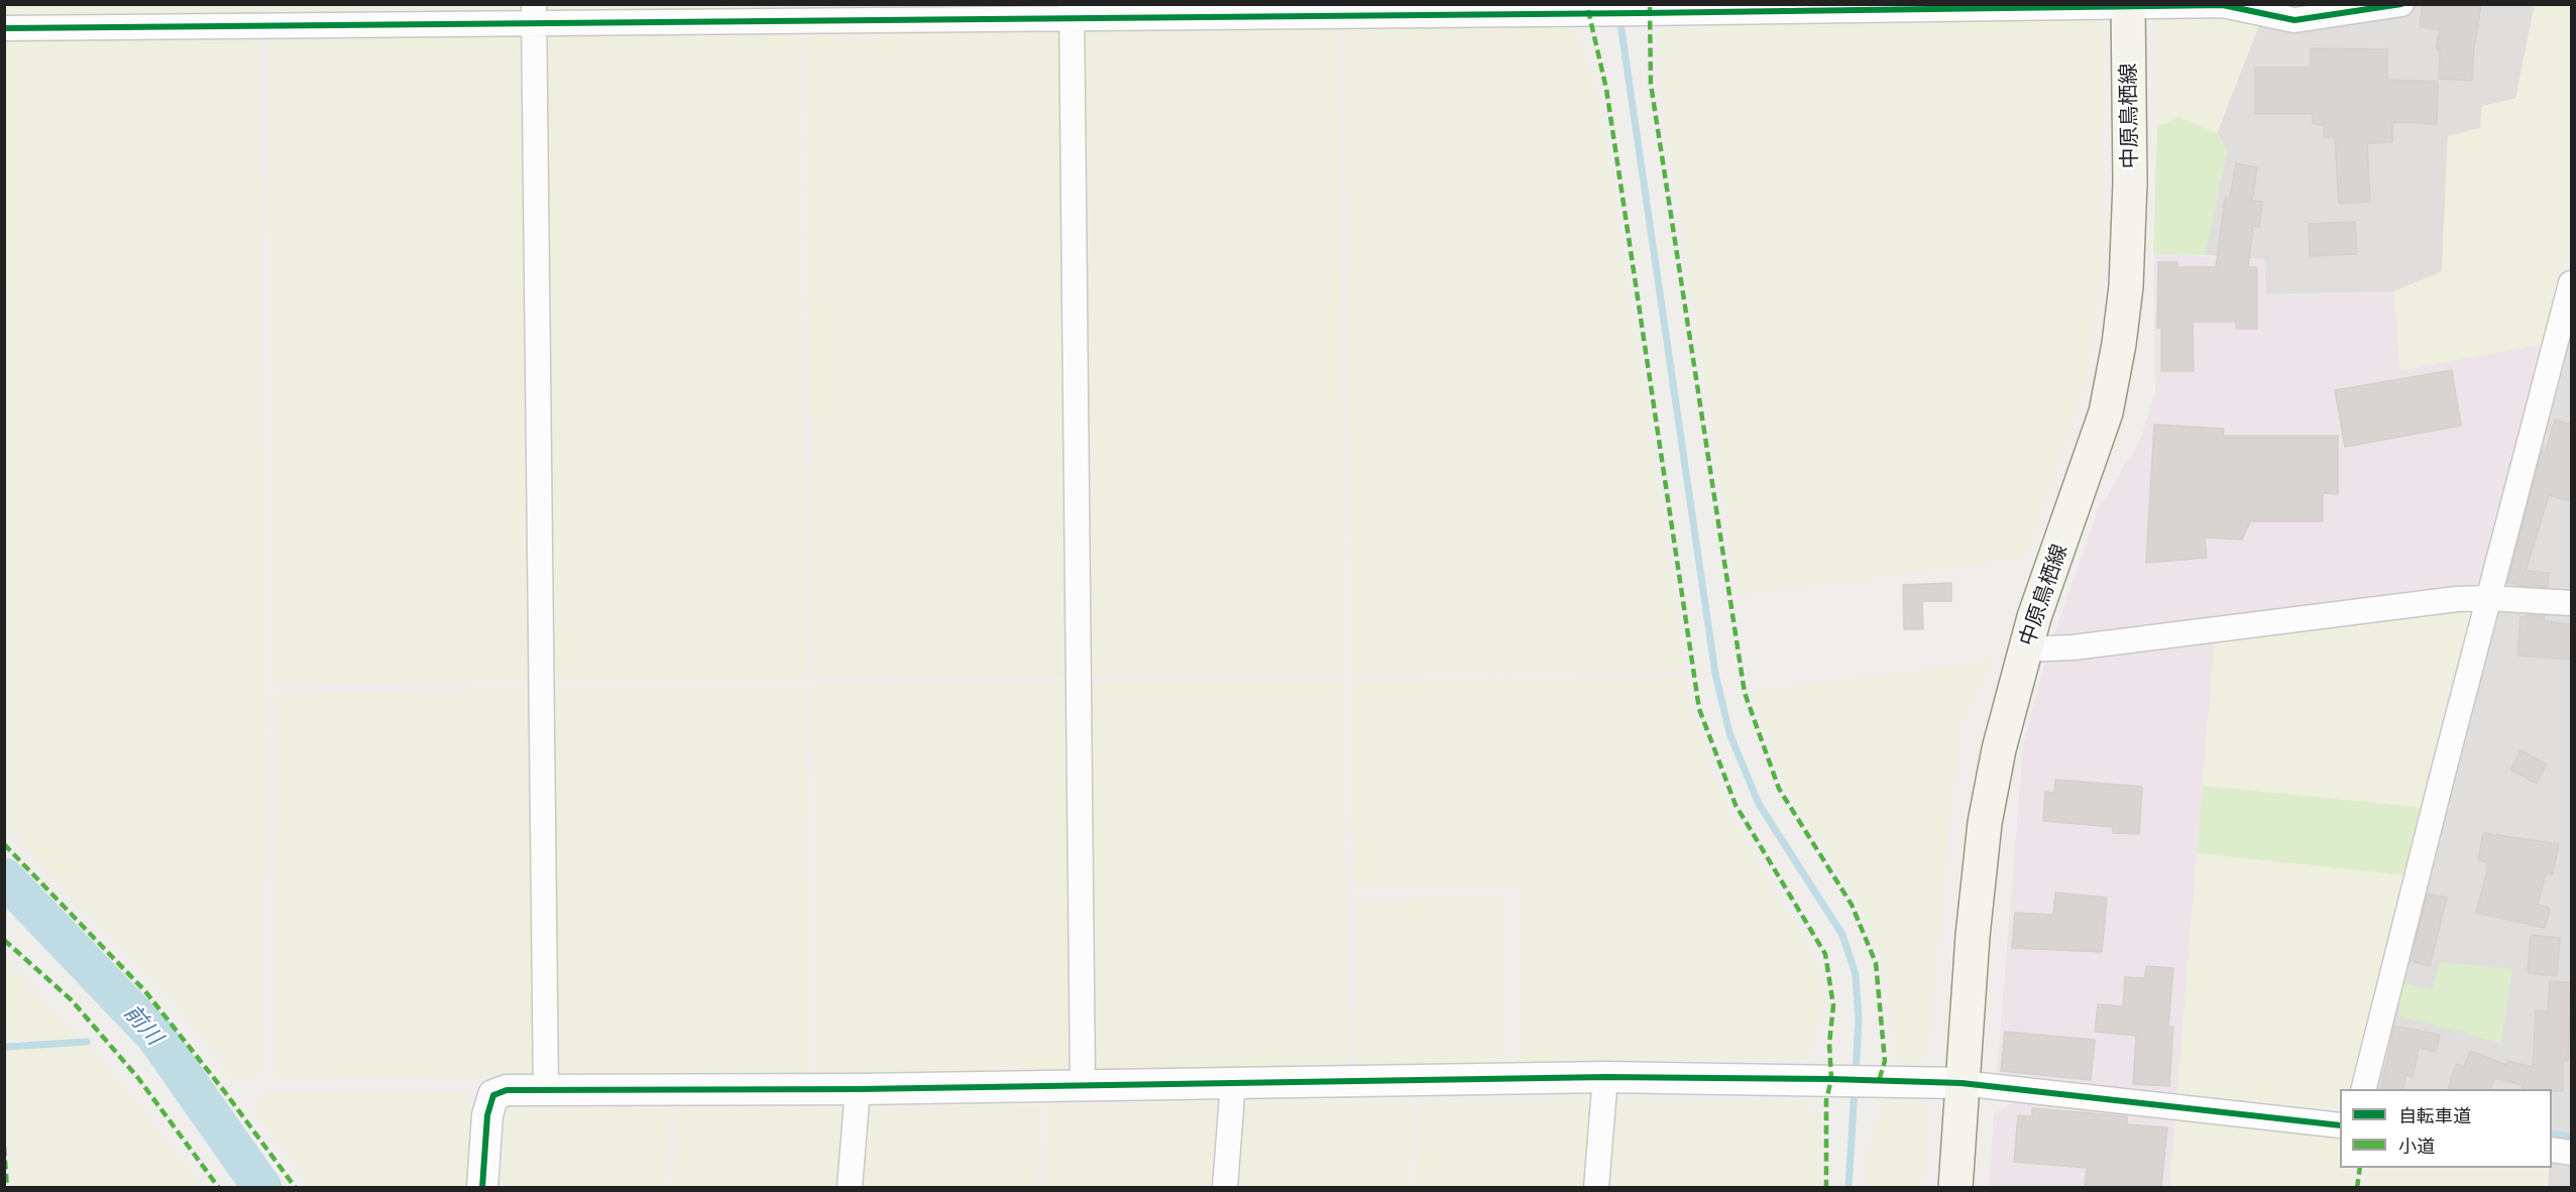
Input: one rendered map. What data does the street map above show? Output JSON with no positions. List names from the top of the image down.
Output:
{
  "streets": {
    "main road": ["中原鳥栖線"]
  },
  "water": ["前川"],
  "legend": ["自転車道", "小道"]
}
